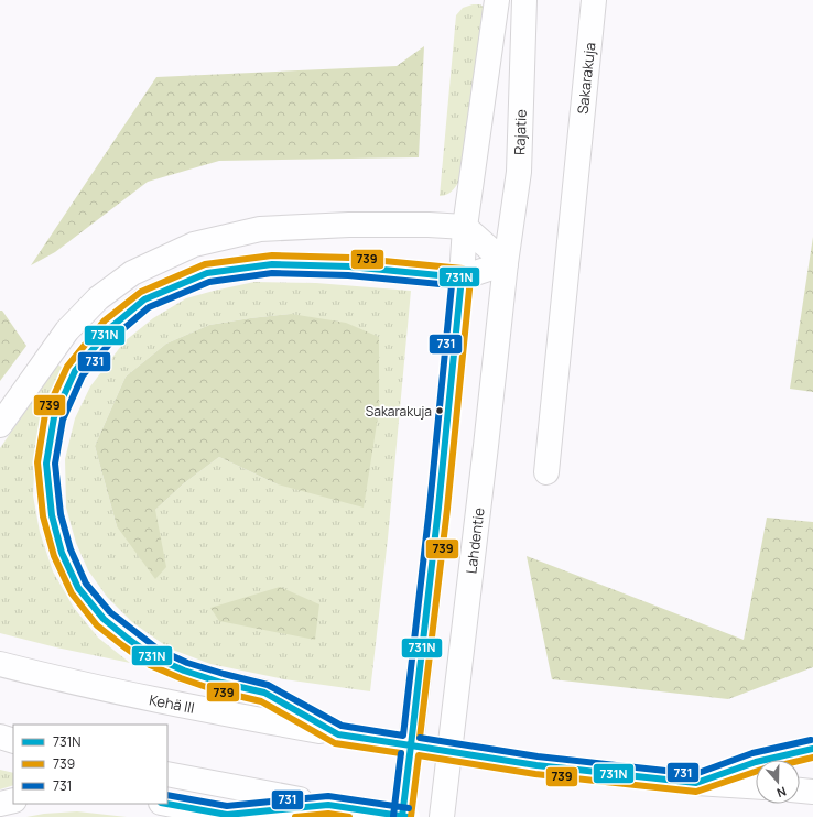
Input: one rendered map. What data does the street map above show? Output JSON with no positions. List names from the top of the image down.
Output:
{
  "streets": {
    "main road": [
      "Sakarakuja",
      "Rajatie",
      "Lahdentie",
      "Kehä III"
    ]
  },
  "crossings": [
    ["Rajatie", "Lahdentie"]
  ],
  "places": ["Sakarakuja"],
  "lines": ["transit line 739", "transit line 731N", "transit line 731"],
  "legend": ["731N", "739", "731"],
  "north": "bottom"
}
